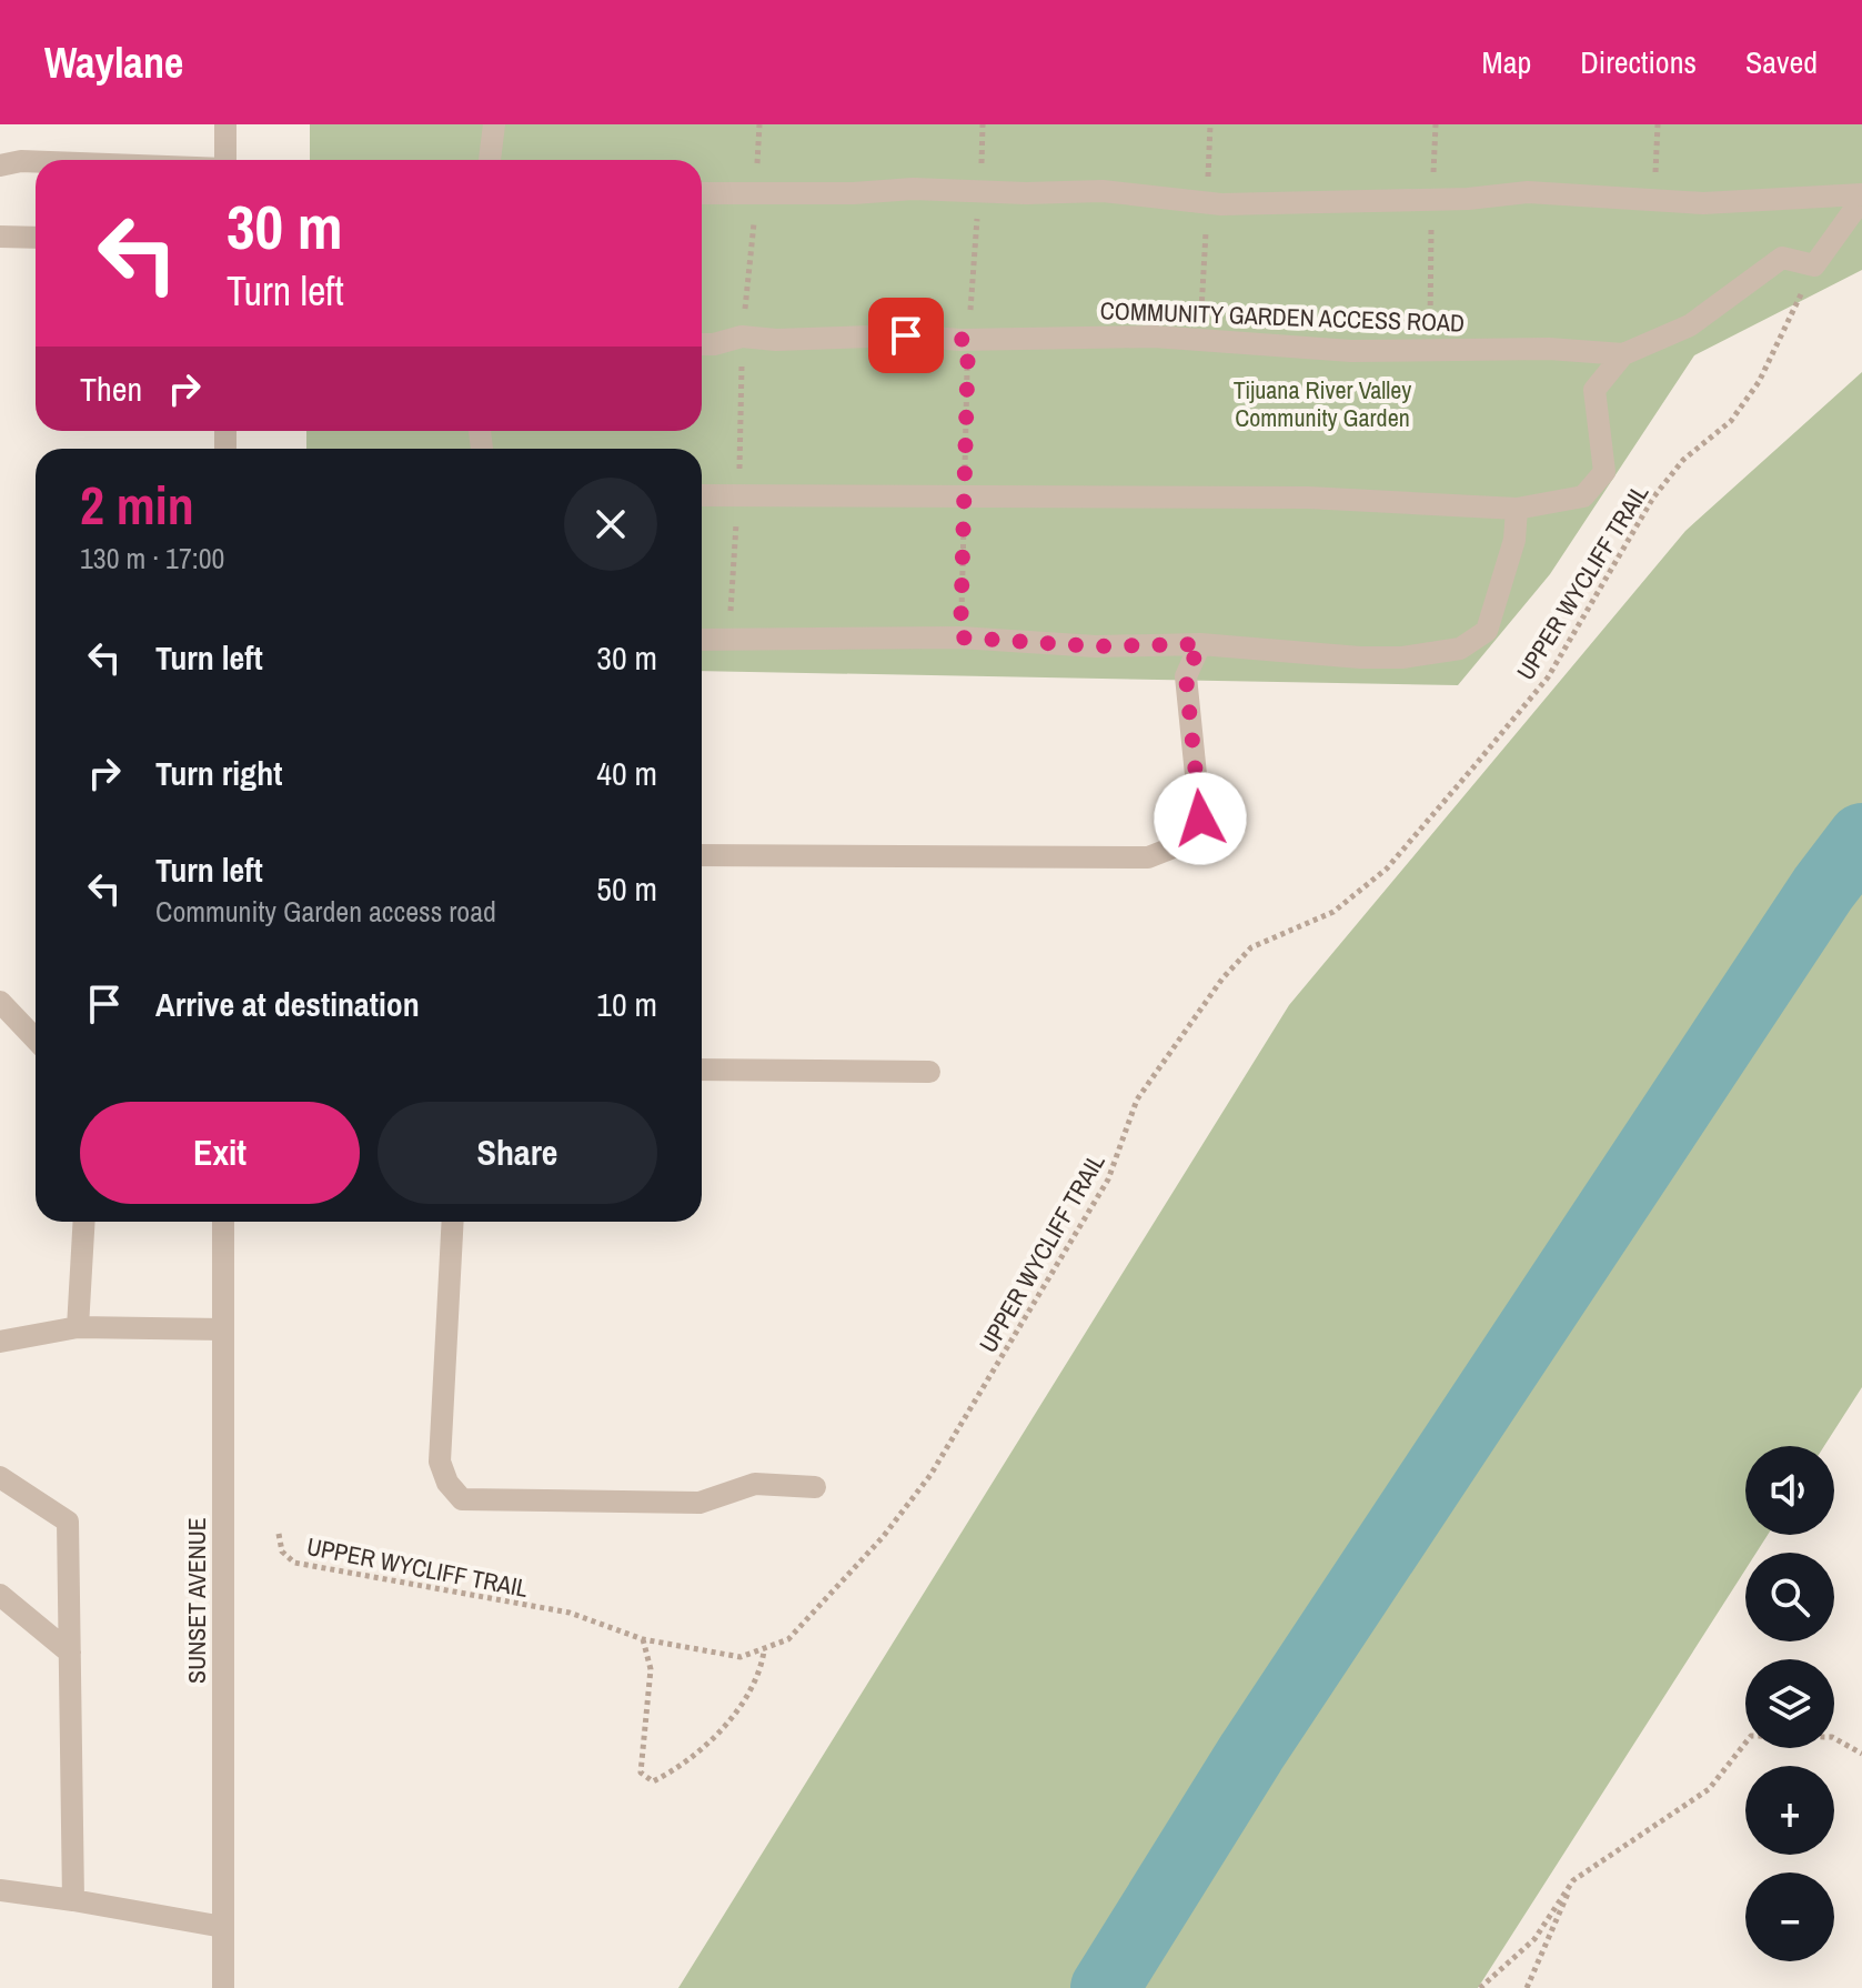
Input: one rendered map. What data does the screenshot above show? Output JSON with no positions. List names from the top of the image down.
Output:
{
  "streets": {
    "street": ["COMMUNITY GARDEN ACCESS ROAD", "SUNSET AVENUE"],
    "path": ["UPPER WYCLIFF TRAIL"]
  },
  "crossings": [
    ["COMMUNITY GARDEN ACCESS ROAD", "UPPER WYCLIFF TRAIL"]
  ],
  "parks": ["Tijuana River Valley Community Garden"],
  "page": {
    "header": "Waylane",
    "nav": ["Map", "Directions", "Saved"],
    "turn": ["30 m", "Turn left"],
    "then": "Then",
    "heading": ["2 min", "130 m · 17:00"],
    "list": [
      {
        "name": "Turn left",
        "value": "30 m"
      },
      {
        "name": "Turn right",
        "value": "40 m"
      },
      {
        "name": "Turn left",
        "note": "Community Garden access road",
        "value": "50 m"
      },
      {
        "name": "Arrive at destination",
        "value": "10 m"
      }
    ],
    "buttons": ["Exit", "Share"],
    "map_buttons": ["+", "−"]
  }
}
